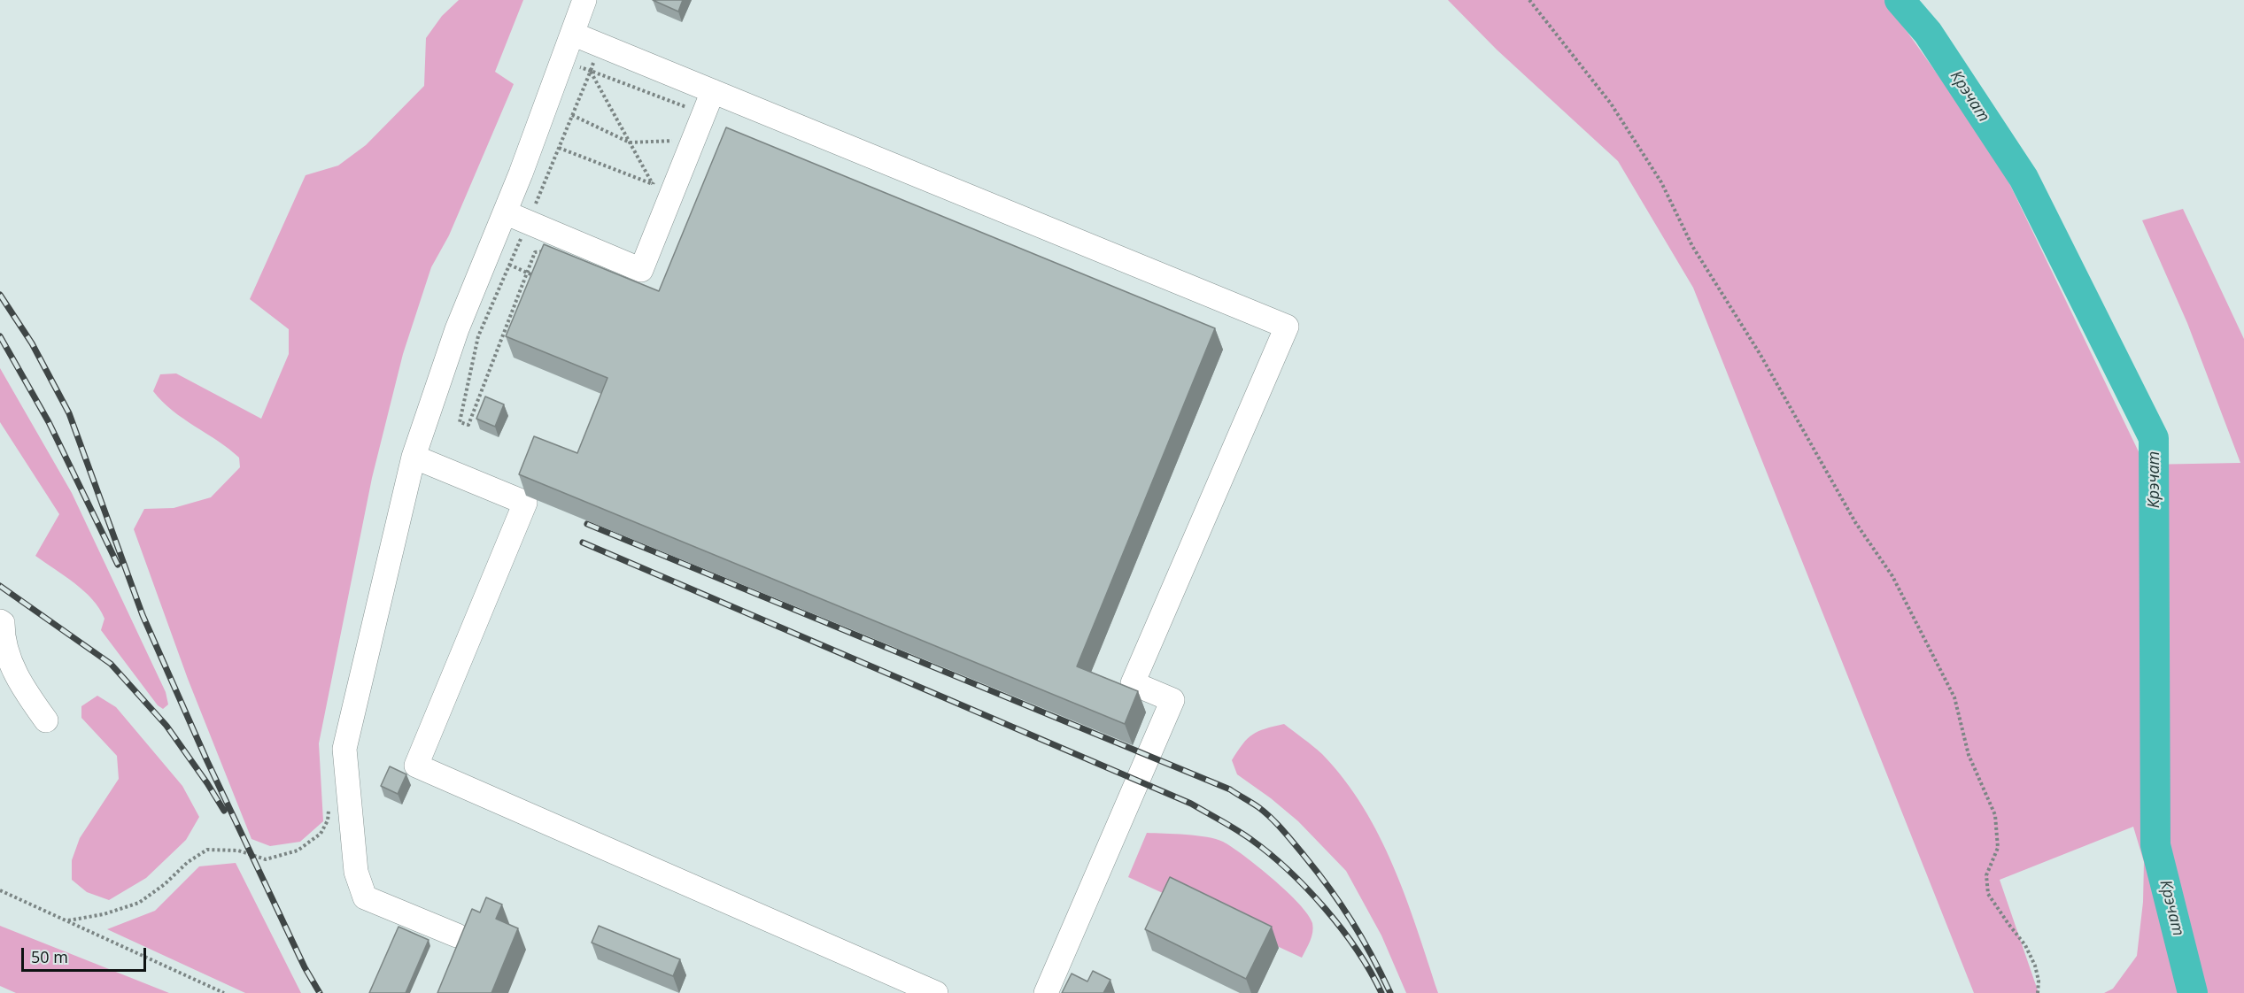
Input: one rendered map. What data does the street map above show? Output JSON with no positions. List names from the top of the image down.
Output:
{
  "water": ["Крэчат"],
  "scale_bar": "50 m"
}
